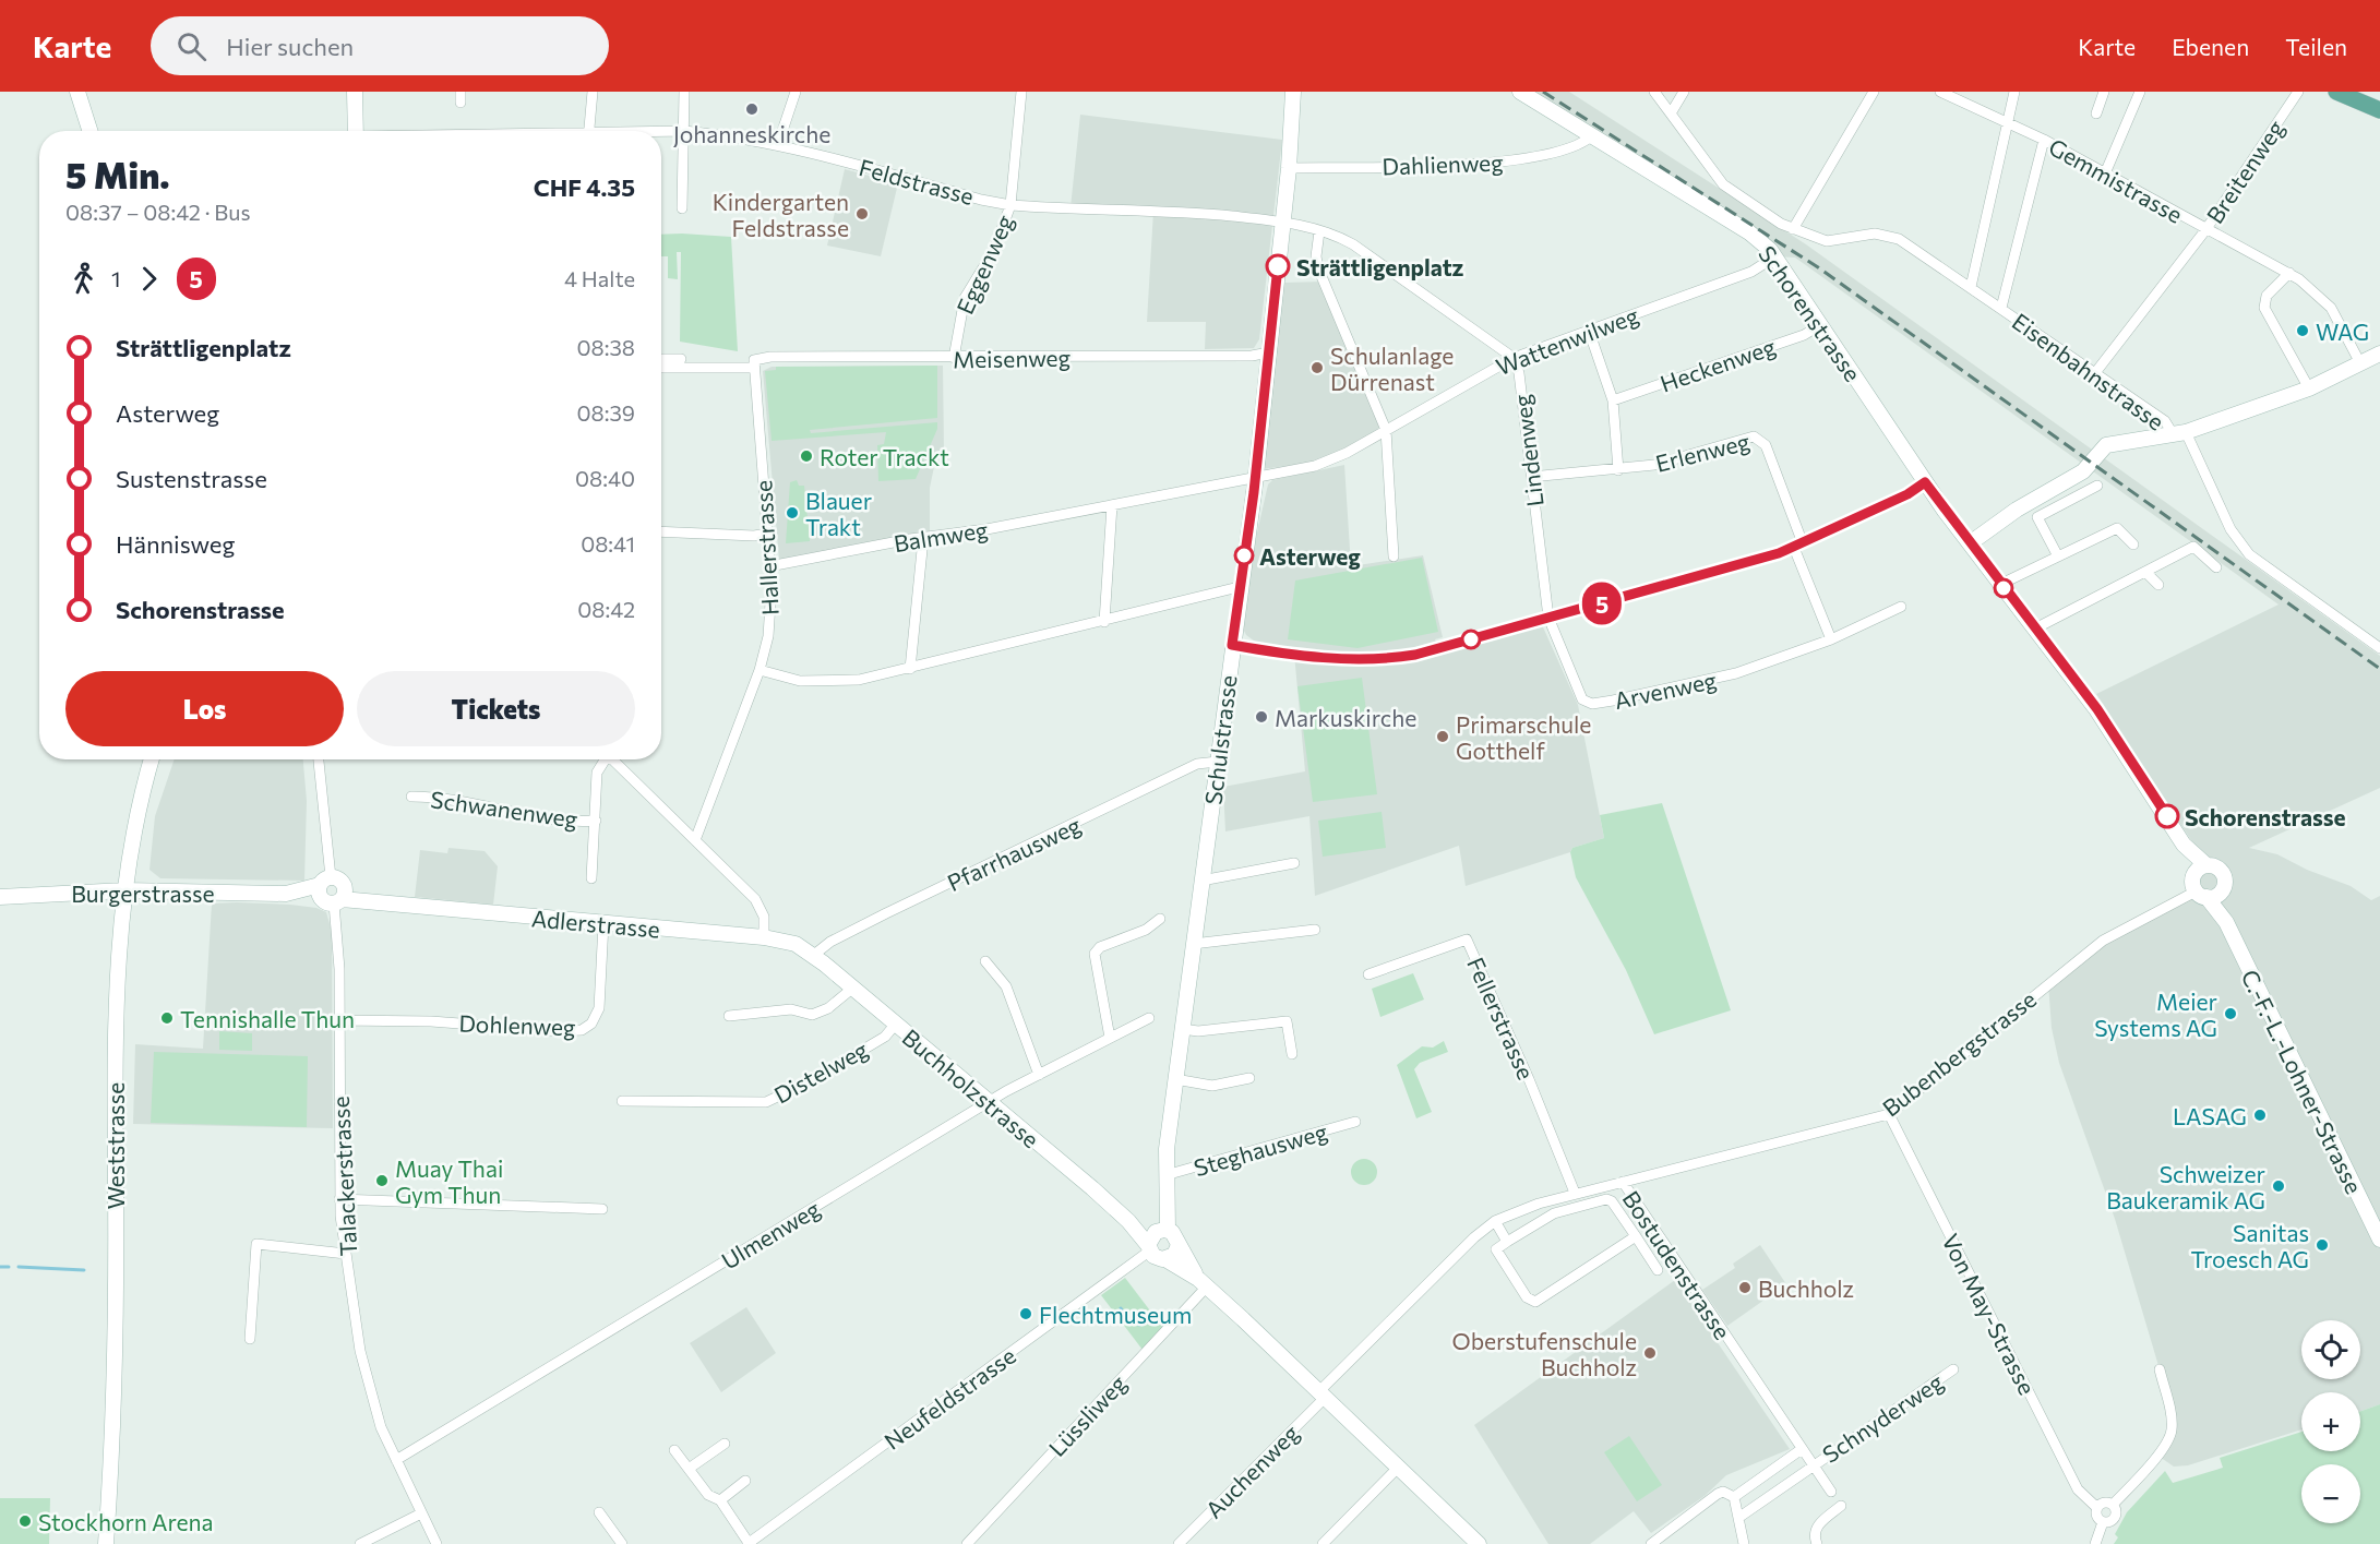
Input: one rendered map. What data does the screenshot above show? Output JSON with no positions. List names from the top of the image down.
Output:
{
  "streets": {
    "street": [
      "Dahlienweg",
      "Breitenweg",
      "Gemmistrasse",
      "Feldstrasse",
      "Eggenweg",
      "Schorenstrasse",
      "Wattenwilweg",
      "Meisenweg",
      "Heckenweg",
      "Eisenbahnstrasse",
      "Lindenweg",
      "Erlenweg",
      "Balmweg",
      "Hallerstrasse",
      "Arvenweg",
      "Schulstrasse",
      "Schwanenweg",
      "Pfarrhausweg",
      "Burgerstrasse",
      "Adlerstrasse",
      "Fellerstrasse",
      "Dohlenweg",
      "Bubenbergstrasse",
      "Distelweg",
      "C.-F.-L.-Lohner-Strasse",
      "Buchholzstrasse",
      "Weststrasse",
      "Steghausweg",
      "Talackerstrasse",
      "Ulmenweg",
      "Bostudenstrasse",
      "Von May-Strasse",
      "Neufeldstrasse",
      "Lüssliweg",
      "Schnyderweg",
      "Auchenweg"
    ]
  },
  "crossings": [
    ["Dahlienweg", "Schorenstrasse"],
    ["Dahlienweg", "Schulstrasse"],
    ["Breitenweg", "Gemmistrasse"],
    ["Breitenweg", "Eisenbahnstrasse"],
    ["Gemmistrasse", "Eisenbahnstrasse"],
    ["Feldstrasse", "Eggenweg"],
    ["Feldstrasse", "Schulstrasse"],
    ["Eggenweg", "Meisenweg"],
    ["Schorenstrasse", "Wattenwilweg"],
    ["Schorenstrasse", "Heckenweg"],
    ["Schorenstrasse", "Bubenbergstrasse"],
    ["Schorenstrasse", "C.-F.-L.-Lohner-Strasse"],
    ["Wattenwilweg", "Lindenweg"],
    ["Wattenwilweg", "Balmweg"],
    ["Wattenwilweg", "Schulstrasse"],
    ["Meisenweg", "Hallerstrasse"],
    ["Meisenweg", "Schulstrasse"],
    ["Lindenweg", "Erlenweg"],
    ["Lindenweg", "Arvenweg"],
    ["Balmweg", "Hallerstrasse"],
    ["Balmweg", "Schulstrasse"],
    ["Schulstrasse", "Pfarrhausweg"],
    ["Schulstrasse", "Buchholzstrasse"],
    ["Schulstrasse", "Steghausweg"],
    ["Schulstrasse", "Neufeldstrasse"],
    ["Pfarrhausweg", "Adlerstrasse"],
    ["Pfarrhausweg", "Buchholzstrasse"],
    ["Burgerstrasse", "Adlerstrasse"],
    ["Burgerstrasse", "Weststrasse"],
    ["Burgerstrasse", "Talackerstrasse"],
    ["Adlerstrasse", "Dohlenweg"],
    ["Adlerstrasse", "Buchholzstrasse"],
    ["Adlerstrasse", "Talackerstrasse"],
    ["Fellerstrasse", "Bostudenstrasse"],
    ["Dohlenweg", "Talackerstrasse"],
    ["Bubenbergstrasse", "C.-F.-L.-Lohner-Strasse"],
    ["Bubenbergstrasse", "Bostudenstrasse"],
    ["Bubenbergstrasse", "Von May-Strasse"],
    ["Distelweg", "Buchholzstrasse"],
    ["Buchholzstrasse", "Ulmenweg"],
    ["Buchholzstrasse", "Neufeldstrasse"],
    ["Talackerstrasse", "Ulmenweg"],
    ["Bostudenstrasse", "Schnyderweg"],
    ["Bostudenstrasse", "Auchenweg"]
  ],
  "places": [
    "Johanneskirche",
    "Kindergarten Feldstrasse",
    "Strättligenplatz",
    "WAG",
    "Schulanlage Dürrenast",
    "Roter Trackt",
    "Blauer Trakt",
    "Asterweg",
    "Markuskirche",
    "Primarschule Gotthelf",
    "Schorenstrasse",
    "Meier Systems AG",
    "Tennishalle Thun",
    "LASAG",
    "Muay Thai Gym Thun",
    "Schweizer Baukeramik AG",
    "Sanitas Troesch AG",
    "Buchholz",
    "Flechtmuseum",
    "Oberstufenschule Buchholz",
    "Stockhorn Arena"
  ],
  "lines": ["bus line 5"],
  "page": {
    "header": "Karte",
    "search": "Hier suchen",
    "nav": ["Karte", "Ebenen", "Teilen"],
    "on_map": "5",
    "heading": ["5 Min.", "08:37 – 08:42 · Bus", "CHF 4.35"],
    "legs": ["1", "5", "4 Halte"],
    "list": [
      {
        "name": "Strättligenplatz",
        "value": "08:38"
      },
      {
        "name": "Asterweg",
        "value": "08:39"
      },
      {
        "name": "Sustenstrasse",
        "value": "08:40"
      },
      {
        "name": "Hännisweg",
        "value": "08:41"
      },
      {
        "name": "Schorenstrasse",
        "value": "08:42"
      }
    ],
    "buttons": ["Los", "Tickets"],
    "map_buttons": ["+", "−"]
  }
}
